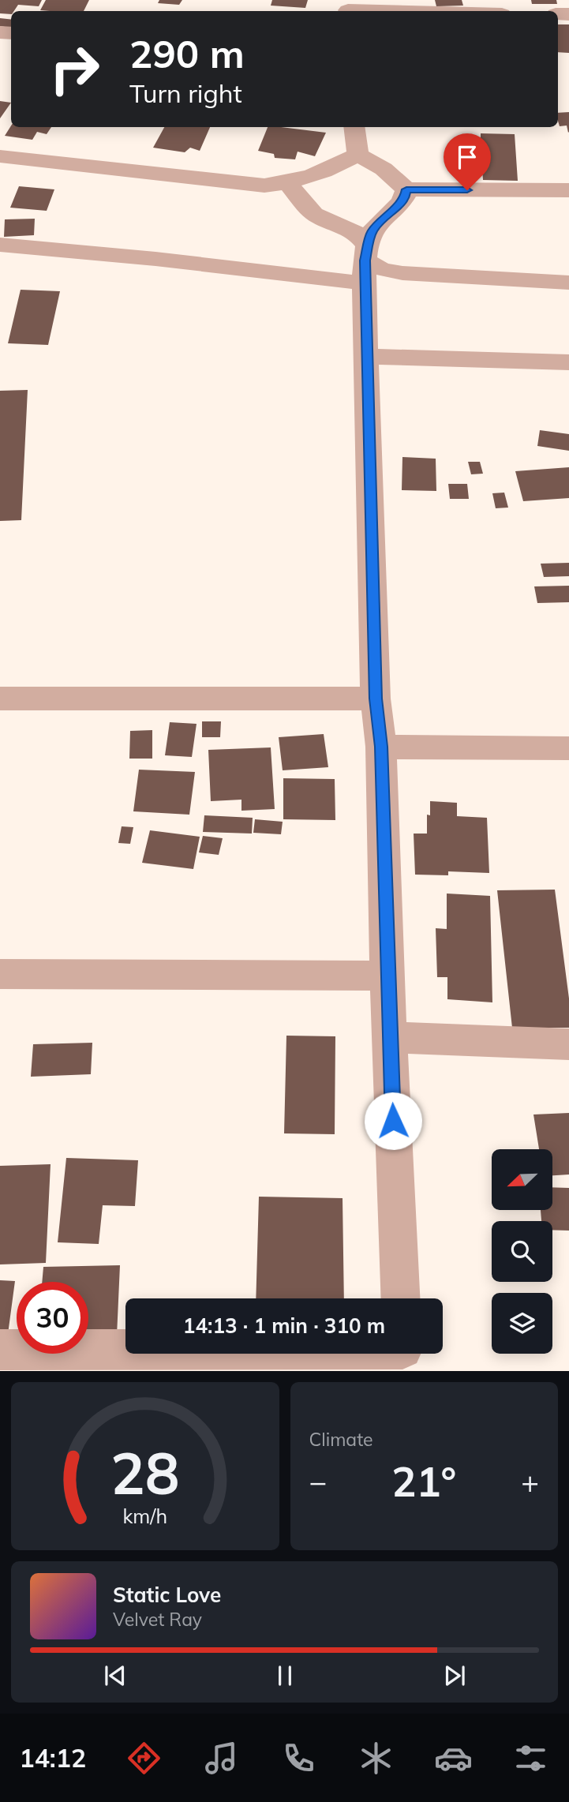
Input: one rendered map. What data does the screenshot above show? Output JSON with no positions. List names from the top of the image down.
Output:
{
  "north": "bottom left",
  "page": {
    "turn": ["290 m", "Turn right"],
    "limit": "30",
    "trip": "14:13 · 1 min · 310 m",
    "tile": "Climate",
    "heat": ["−", "21°", "+"],
    "song": ["Static Love", "Velvet Ray"],
    "tabs": "14:12",
    "gauge": ["28", "km/h"]
  }
}
